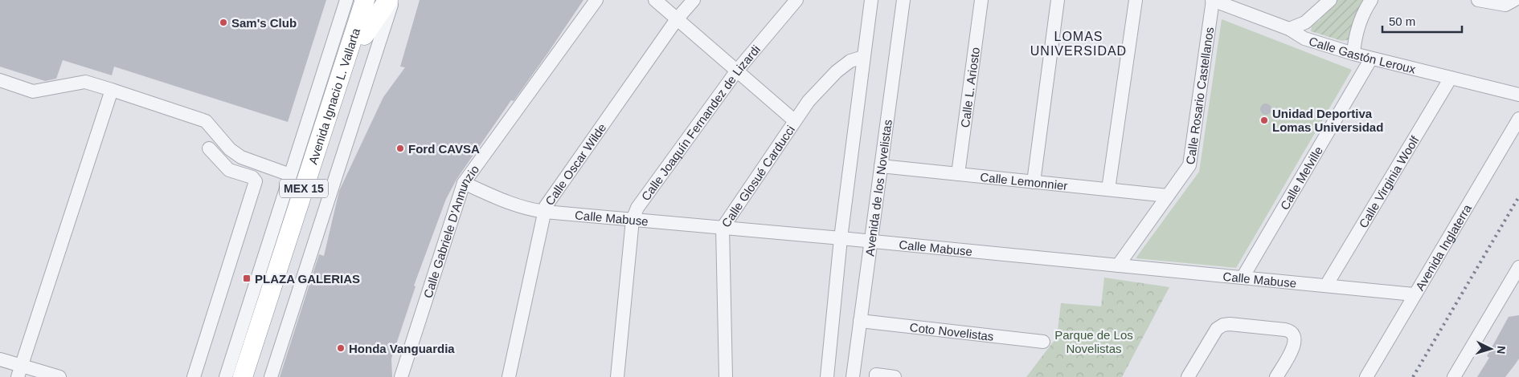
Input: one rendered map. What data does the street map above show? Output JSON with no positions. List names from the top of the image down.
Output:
{
  "streets": {
    "highway": ["Avenida Ignacio L. Vallarta", "MEX 15"],
    "street": [
      "Calle Gastón Leroux",
      "Calle L. Ariosto",
      "Calle Rosario Castellanos",
      "Calle Joaquín Fernandez de Lizardi",
      "Calle Oscar Wilde",
      "Calle Glosué Carducci",
      "Calle Melville",
      "Calle Lemonnier",
      "Calle Virginia Woolf",
      "Avenida de los Novelistas",
      "Calle Mabuse",
      "Calle Gabriele D'Annunzio",
      "Avenida Inglaterra",
      "Coto Novelistas"
    ]
  },
  "crossings": [
    ["Calle Gastón Leroux", "Calle Rosario Castellanos"],
    ["Calle Gastón Leroux", "Calle Melville"],
    ["Calle Gastón Leroux", "Calle Virginia Woolf"],
    ["Calle L. Ariosto", "Calle Lemonnier"],
    ["Calle Rosario Castellanos", "Calle Lemonnier"],
    ["Calle Rosario Castellanos", "Calle Mabuse"],
    ["Calle Joaquín Fernandez de Lizardi", "Calle Mabuse"],
    ["Calle Oscar Wilde", "Calle Mabuse"],
    ["Calle Glosué Carducci", "Calle Mabuse"],
    ["Calle Melville", "Calle Mabuse"],
    ["Calle Lemonnier", "Avenida de los Novelistas"],
    ["Calle Virginia Woolf", "Calle Mabuse"],
    ["Avenida de los Novelistas", "Calle Mabuse"],
    ["Avenida de los Novelistas", "Coto Novelistas"],
    ["Calle Mabuse", "Calle Gabriele D'Annunzio"],
    ["Calle Mabuse", "Avenida Inglaterra"]
  ],
  "districts": ["LOMAS UNIVERSIDAD"],
  "parks": ["Parque de Los Novelistas"],
  "places": {
    "other": [
      "Sam's Club",
      "Unidad Deportiva Lomas Universidad",
      "Ford CAVSA",
      "Honda Vanguardia"
    ],
    "transit": ["PLAZA GALERIAS"]
  },
  "scale_bar": "50 m",
  "north": "right"
}
